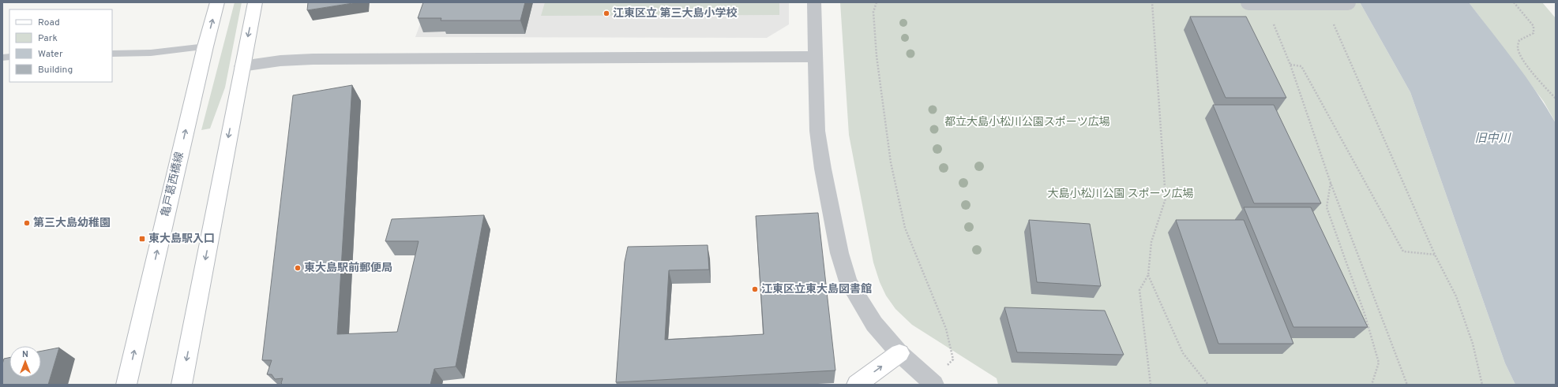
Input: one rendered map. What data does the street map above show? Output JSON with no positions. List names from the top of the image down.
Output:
{
  "streets": {
    "main road": ["亀戸葛西橋線"]
  },
  "water": ["旧中川"],
  "parks": ["都立大島小松川公園スポーツ広場", "大島小松川公園 スポーツ広場"],
  "places": {
    "other": [
      "江東区立 第三大島小学校",
      "第三大島幼稚園",
      "東大島駅前郵便局",
      "江東区立東大島図書館"
    ],
    "transit": ["東大島駅入口"]
  },
  "legend": [
    "Road",
    "Park",
    "Water",
    "Building"
  ],
  "north": "top"
}
